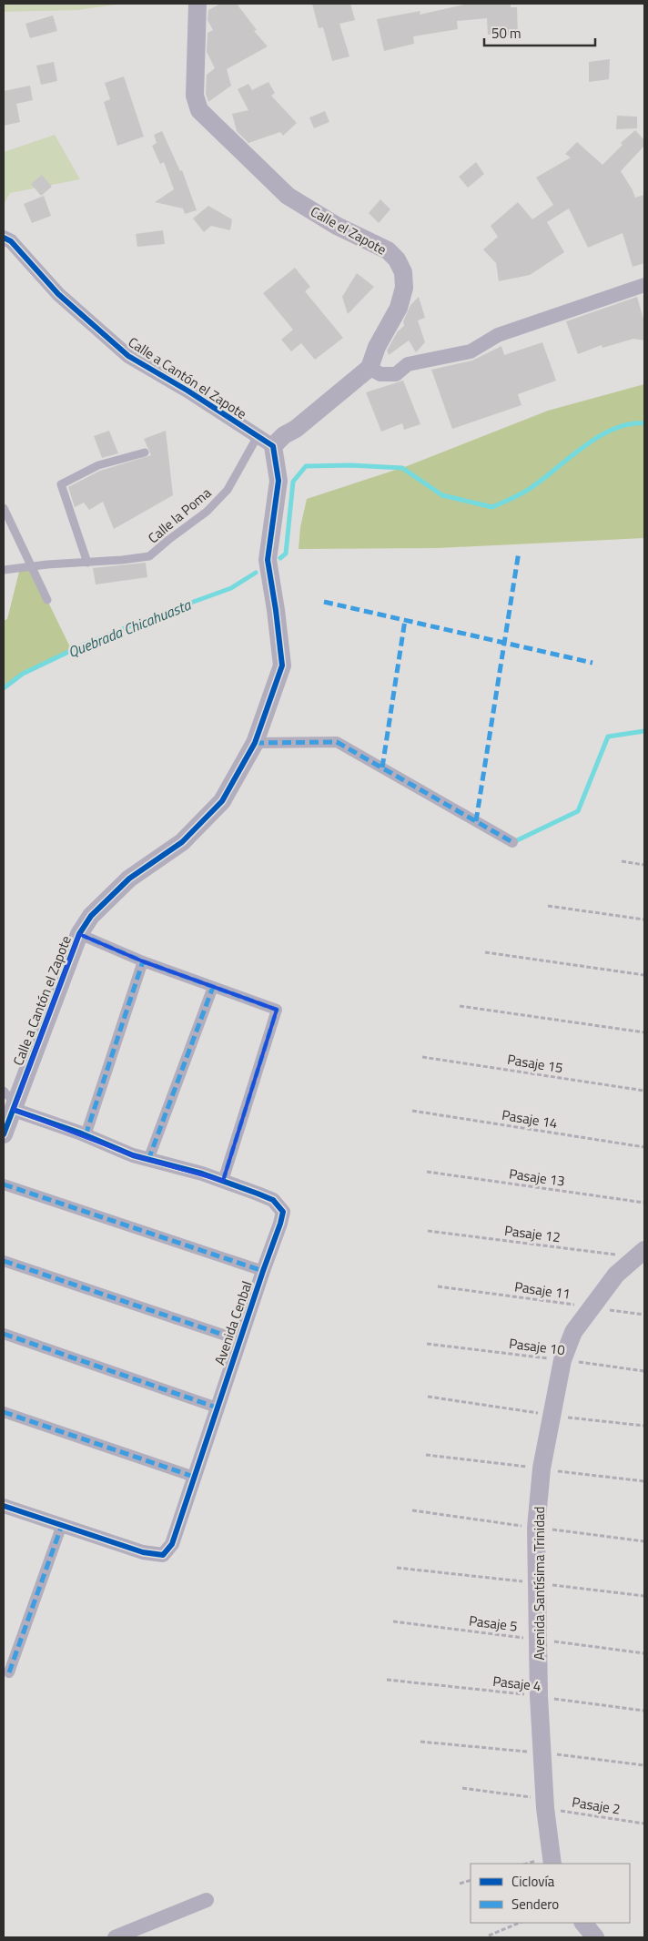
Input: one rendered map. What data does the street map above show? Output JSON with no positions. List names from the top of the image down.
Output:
{
  "streets": {
    "street": [
      "Calle el Zapote",
      "Calle a Cantón el Zapote",
      "Avenida Cenbal",
      "Avenida Santísima Trinidad"
    ],
    "lane": ["Calle la Poma"],
    "path": [
      "Pasaje 15",
      "Pasaje 14",
      "Pasaje 13",
      "Pasaje 12",
      "Pasaje 11",
      "Pasaje 10",
      "Pasaje 5",
      "Pasaje 4",
      "Pasaje 2"
    ]
  },
  "crossings": [
    ["Calle a Cantón el Zapote", "Calle la Poma"],
    ["Calle a Cantón el Zapote", "Avenida Cenbal"],
    ["Pasaje 12", "Avenida Santísima Trinidad"],
    ["Pasaje 11", "Avenida Santísima Trinidad"],
    ["Pasaje 10", "Avenida Santísima Trinidad"],
    ["Avenida Santísima Trinidad", "Pasaje 5"],
    ["Avenida Santísima Trinidad", "Pasaje 4"],
    ["Avenida Santísima Trinidad", "Pasaje 2"]
  ],
  "water": ["Quebrada Chicahuasta"],
  "legend": ["Ciclovía", "Sendero"],
  "scale_bar": "50 m"
}
